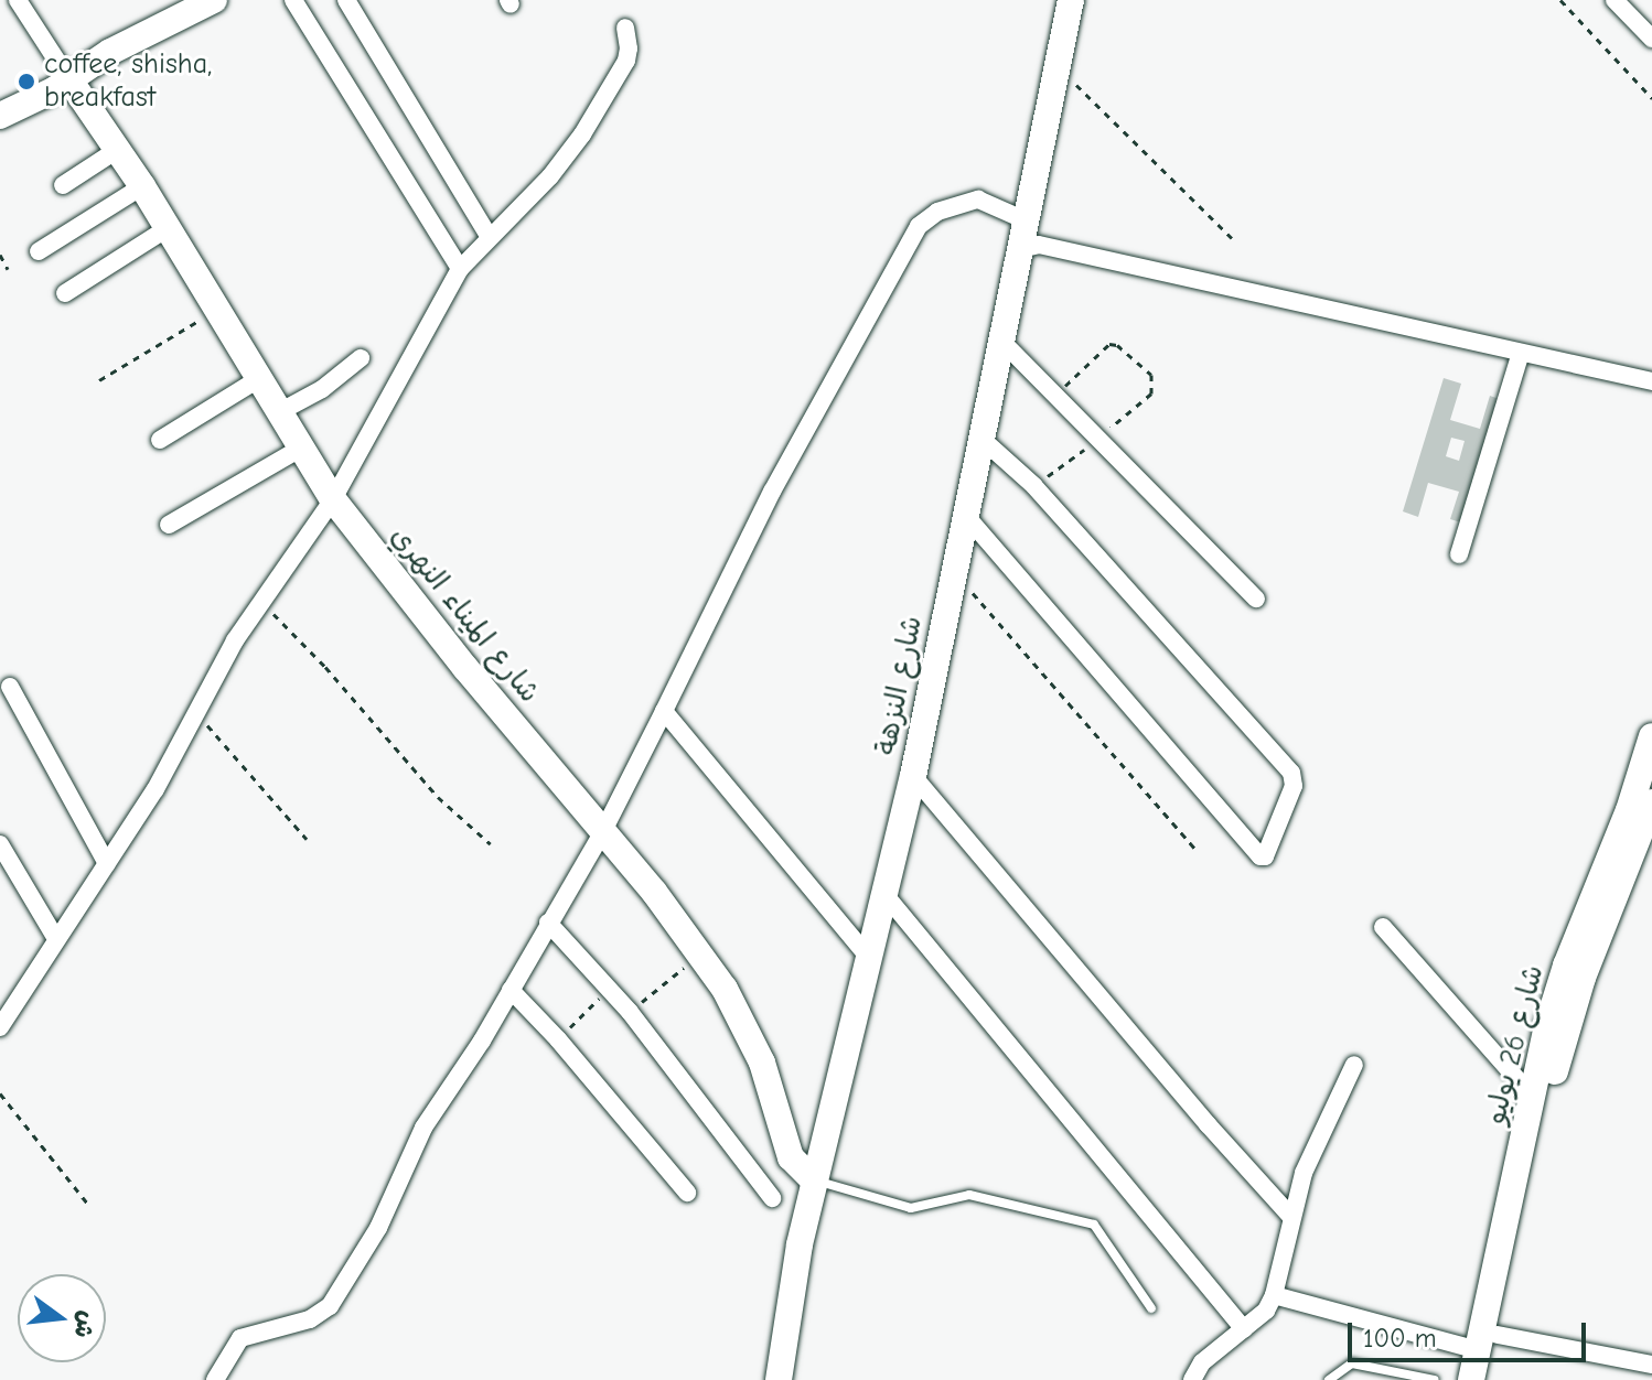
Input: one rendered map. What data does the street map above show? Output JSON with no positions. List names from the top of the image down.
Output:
{
  "streets": {
    "main road": ["شارع الميناء النهري", "شارع النزهة", "شارع 26 يوليو"]
  },
  "crossings": [
    ["شارع الميناء النهري", "شارع النزهة"]
  ],
  "places": ["coffee, shisha, breakfast"],
  "scale_bar": "100 m",
  "north": "right"
}
